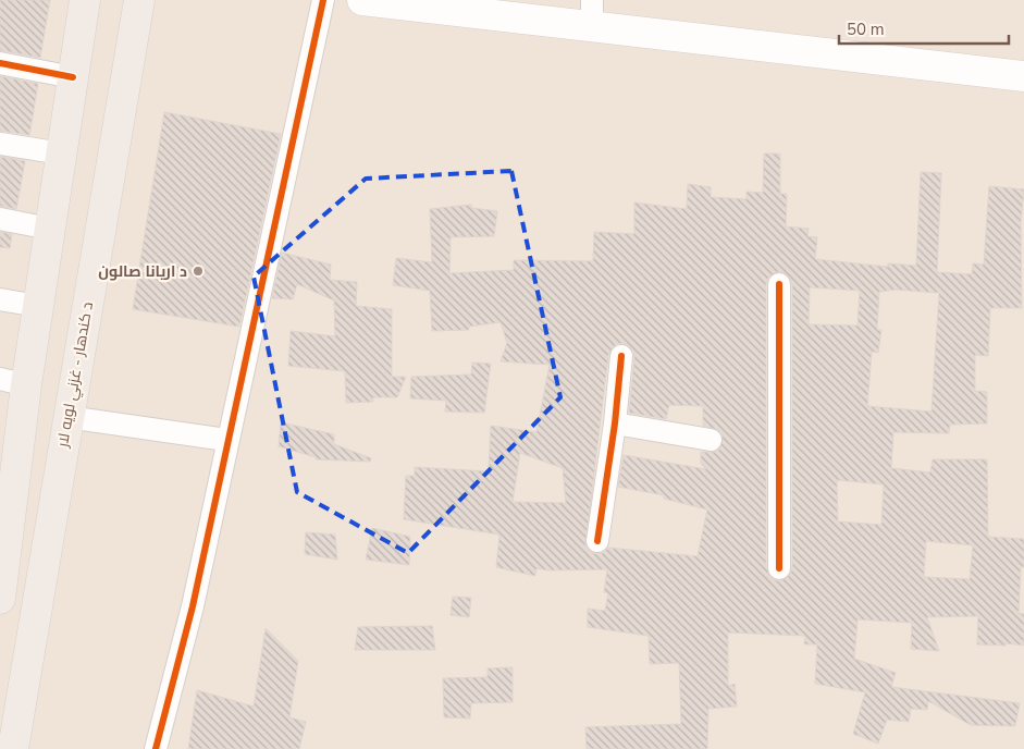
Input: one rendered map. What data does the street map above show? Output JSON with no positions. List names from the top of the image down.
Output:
{
  "streets": {
    "highway": ["د کندهار - غزني لويه لار"]
  },
  "places": ["د اریانا صالون"],
  "scale_bar": "50 m"
}
